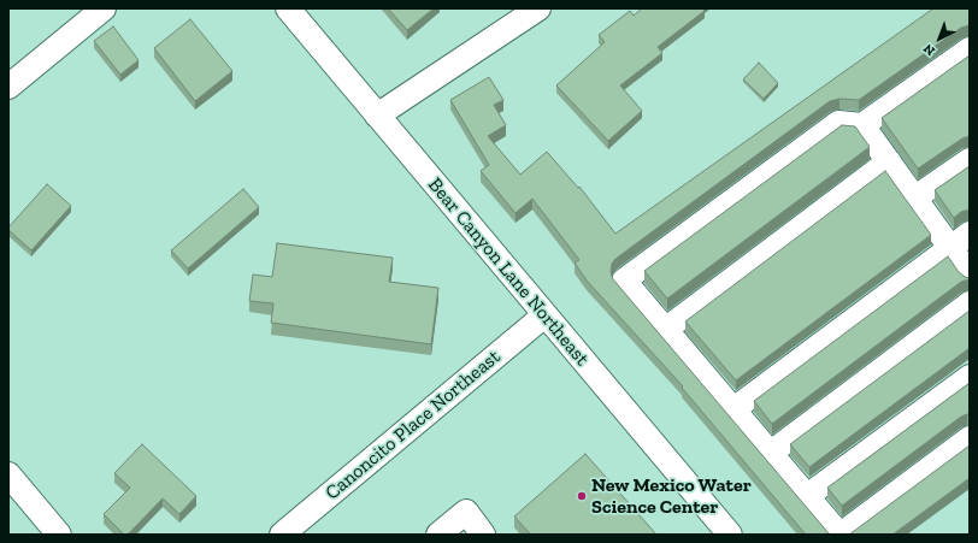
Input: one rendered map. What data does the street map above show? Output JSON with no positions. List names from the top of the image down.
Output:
{
  "streets": {
    "street": ["Bear Canyon Lane Northeast", "Canoncito Place Northeast"]
  },
  "crossings": [
    ["Bear Canyon Lane Northeast", "Canoncito Place Northeast"]
  ],
  "places": ["New Mexico Water Science Center"],
  "north": "bottom left"
}
